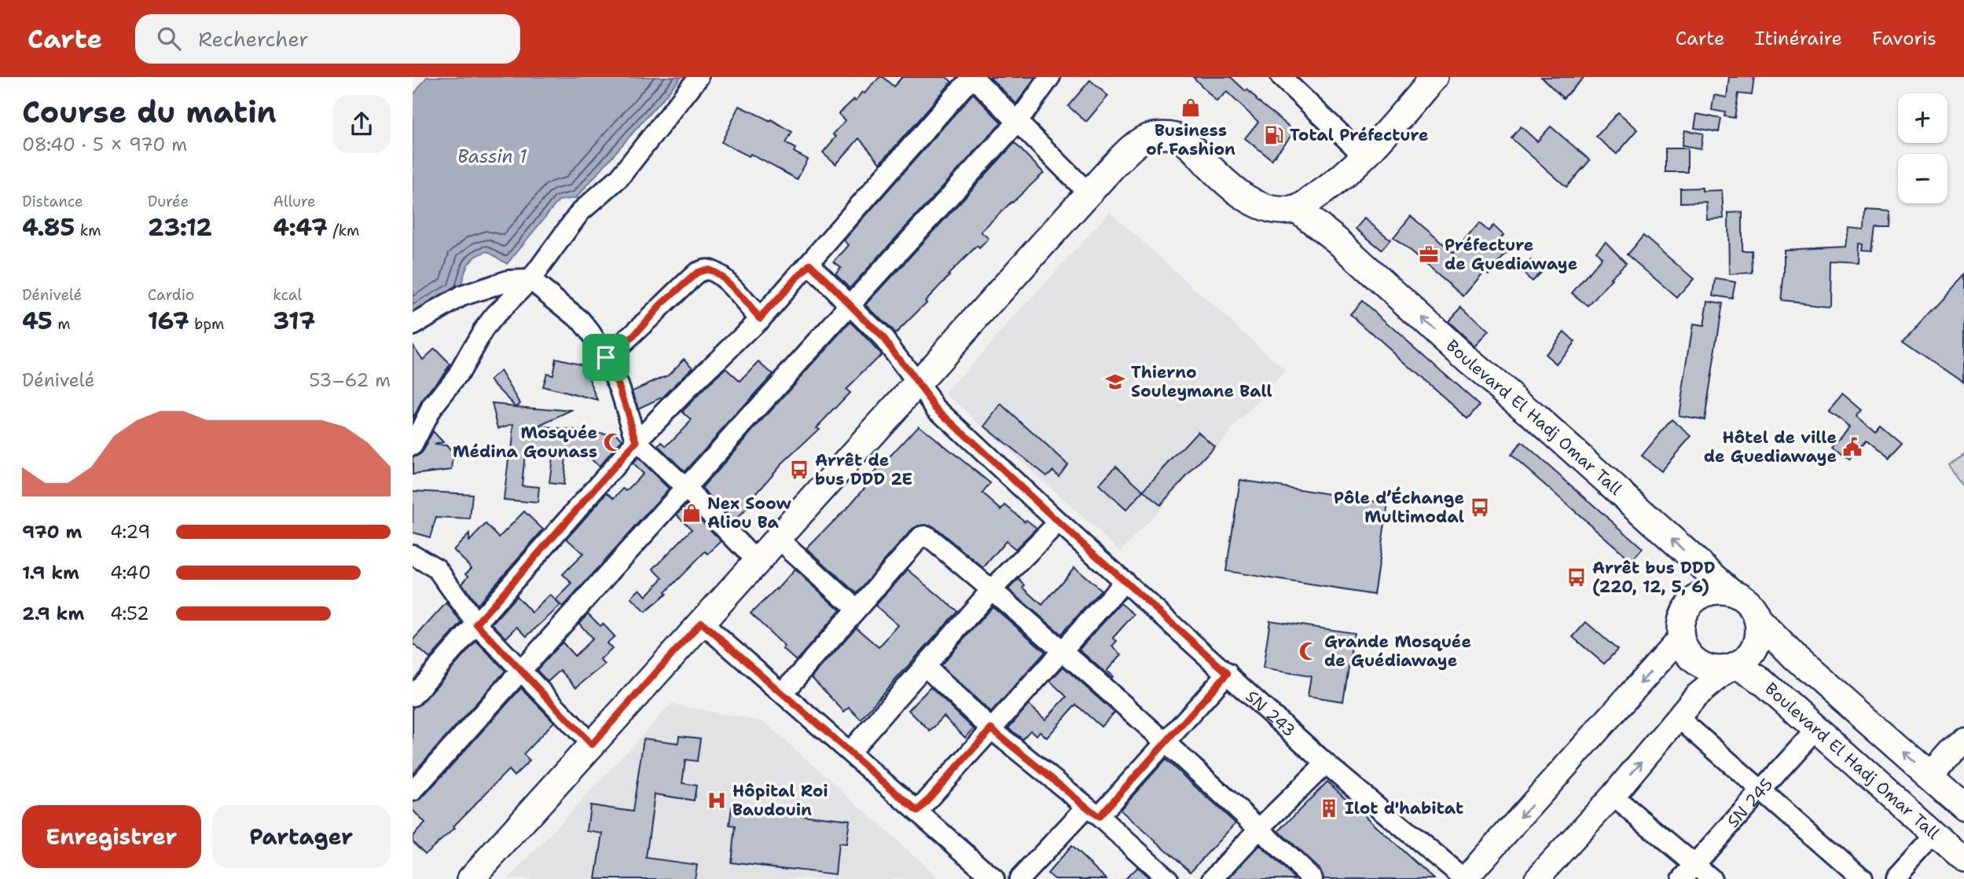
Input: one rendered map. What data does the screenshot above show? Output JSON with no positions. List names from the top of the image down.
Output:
{
  "streets": {
    "main road": ["Boulevard El Hadj Omar Tall"],
    "street": ["SN 243", "SN 245"]
  },
  "crossings": [
    ["Boulevard El Hadj Omar Tall", "SN 245"]
  ],
  "one_way": ["Boulevard El Hadj Omar Tall"],
  "water": ["Bassin 1"],
  "places": {
    "shop": ["Business of Fashion", "Nex Soow Aliou Ba"],
    "fuel station": ["Total Préfecture"],
    "office": ["Préfecture de Guediawaye"],
    "school or university": ["Thierno Souleymane Ball"],
    "mosque": ["Mosquée Médina Gounass", "Grande Mosquée de Guédiawaye"],
    "public building": ["Hôtel de ville de Guediawaye"],
    "bus stop": ["Arrêt de bus DDD 2E", "Pôle d’Échange Multimodal", "Arrêt bus DDD (220, 12, 5, 6)"],
    "hospital": ["Hôpital Roi Baudouin"],
    "building": ["Ilot d'habitat"]
  },
  "page": {
    "header": "Carte",
    "search": "Rechercher",
    "nav": ["Carte", "Itinéraire", "Favoris"],
    "heading": ["Course du matin", "08:40 · 5 × 970 m"],
    "map_buttons": ["+", "−"],
    "stats": [
      ["Distance", "4.85 km"],
      ["Durée", "23:12"],
      ["Allure", "4:47 /km"],
      ["Dénivelé", "45 m"],
      ["Cardio", "167 bpm"],
      ["kcal", "317"]
    ],
    "chart": ["Dénivelé", "53–62 m"],
    "list": [
      {
        "name": "970 m",
        "note": "4:29"
      },
      {
        "name": "1.9 km",
        "note": "4:40"
      },
      {
        "name": "2.9 km",
        "note": "4:52"
      }
    ],
    "buttons": ["Enregistrer", "Partager"]
  }
}
